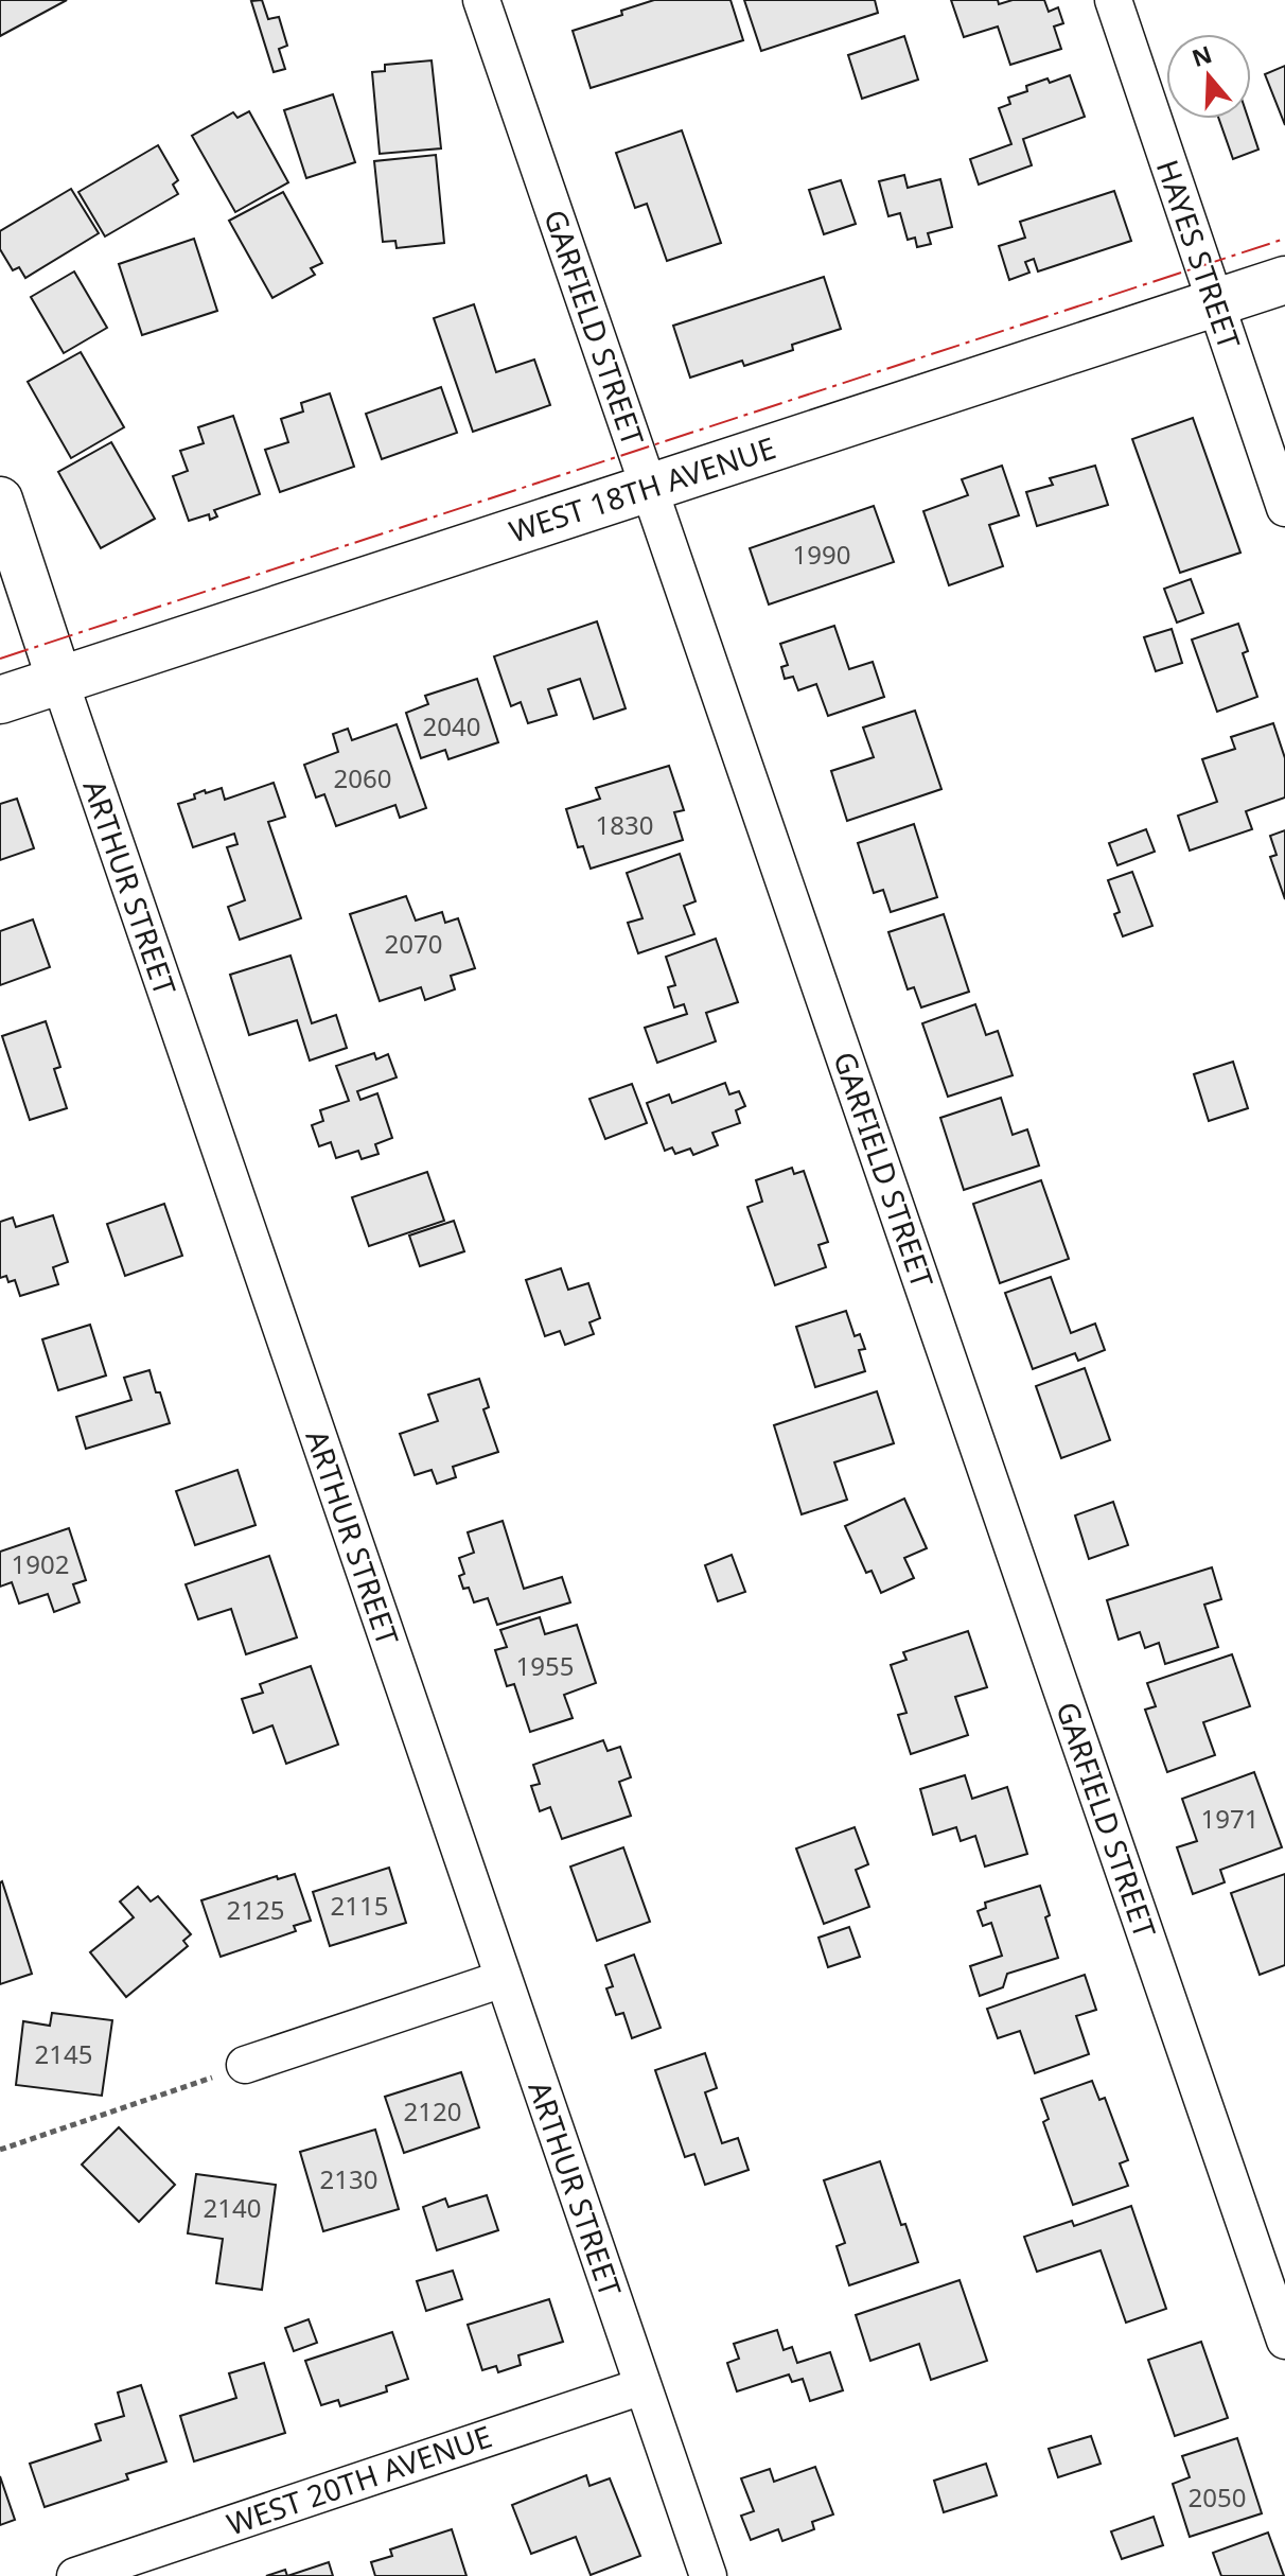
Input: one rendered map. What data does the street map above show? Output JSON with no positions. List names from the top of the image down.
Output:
{
  "streets": {
    "main road": ["WEST 18TH AVENUE"],
    "street": [
      "HAYES STREET",
      "GARFIELD STREET",
      "ARTHUR STREET",
      "WEST 20TH AVENUE"
    ]
  },
  "crossings": [
    ["HAYES STREET", "WEST 18TH AVENUE"],
    ["GARFIELD STREET", "WEST 18TH AVENUE"],
    ["WEST 18TH AVENUE", "ARTHUR STREET"],
    ["ARTHUR STREET", "WEST 20TH AVENUE"]
  ],
  "house_numbers": [
    "1990",
    "2040",
    "2060",
    "1830",
    "2070",
    "1902",
    "1955",
    "1971",
    "2115",
    "2125",
    "2145",
    "2120",
    "2130",
    "2140",
    "2050"
  ],
  "north": "top"
}
